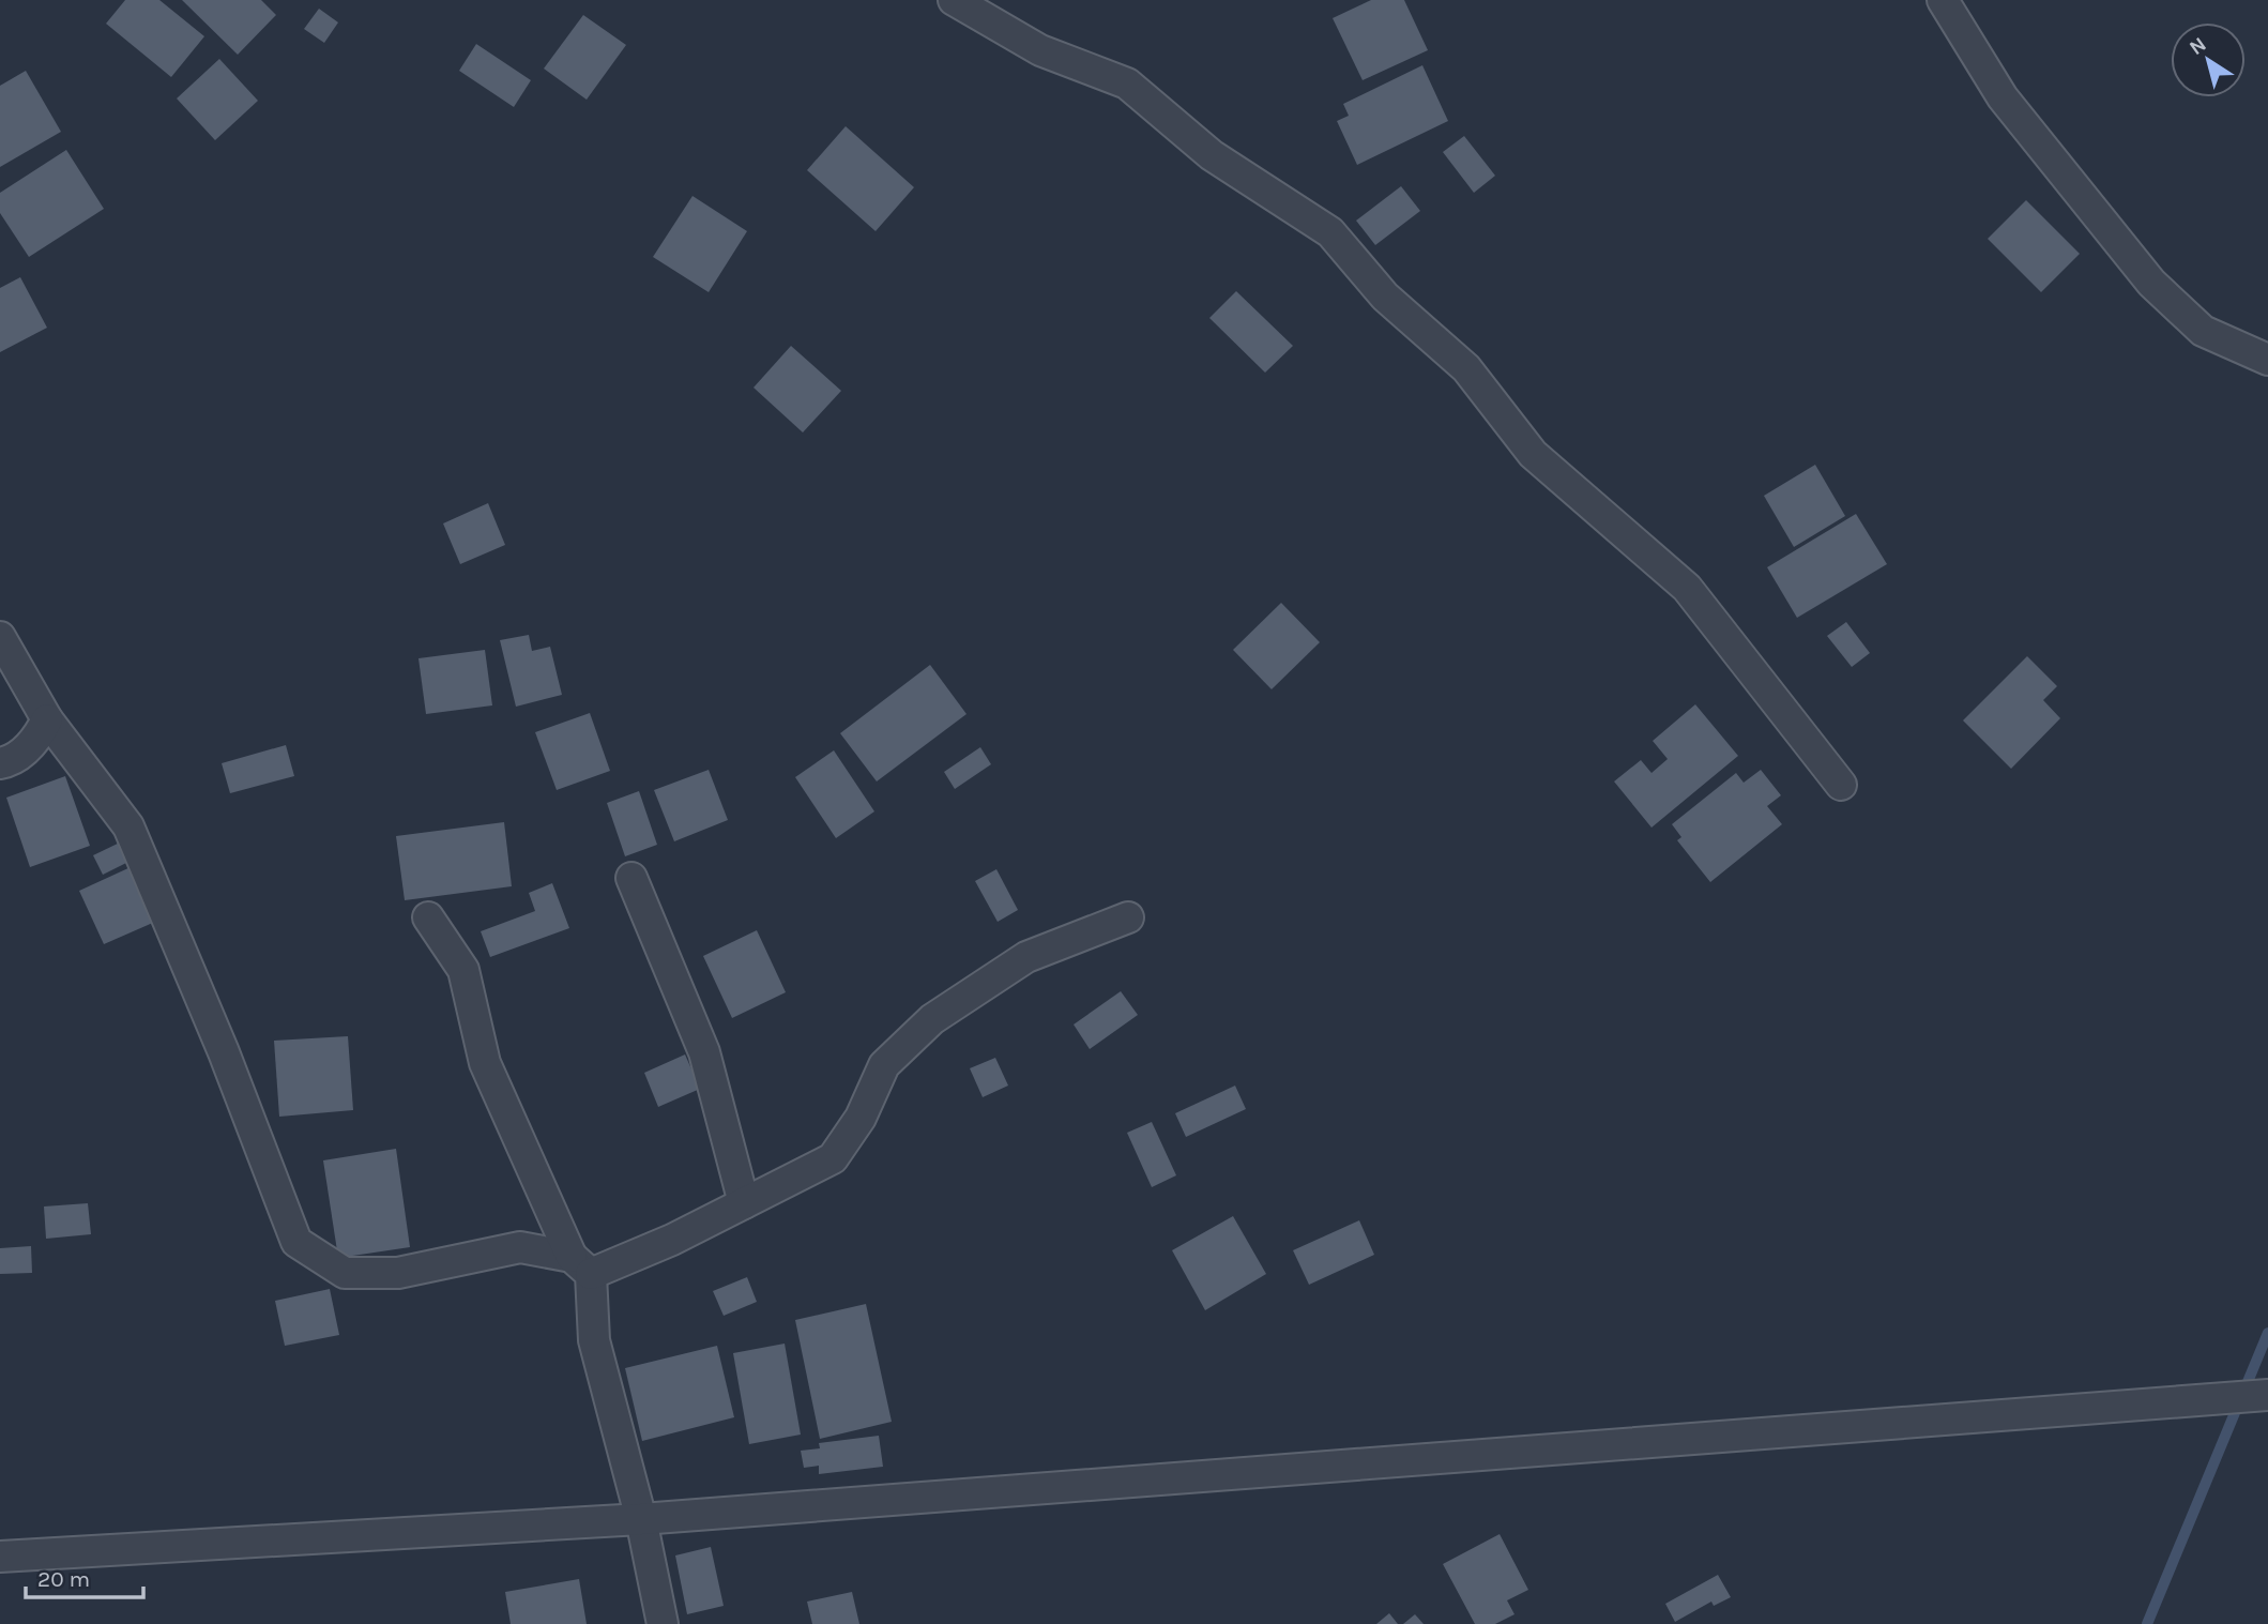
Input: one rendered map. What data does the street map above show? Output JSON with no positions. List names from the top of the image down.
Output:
{
  "scale_bar": "20 m",
  "north": "top left"
}
